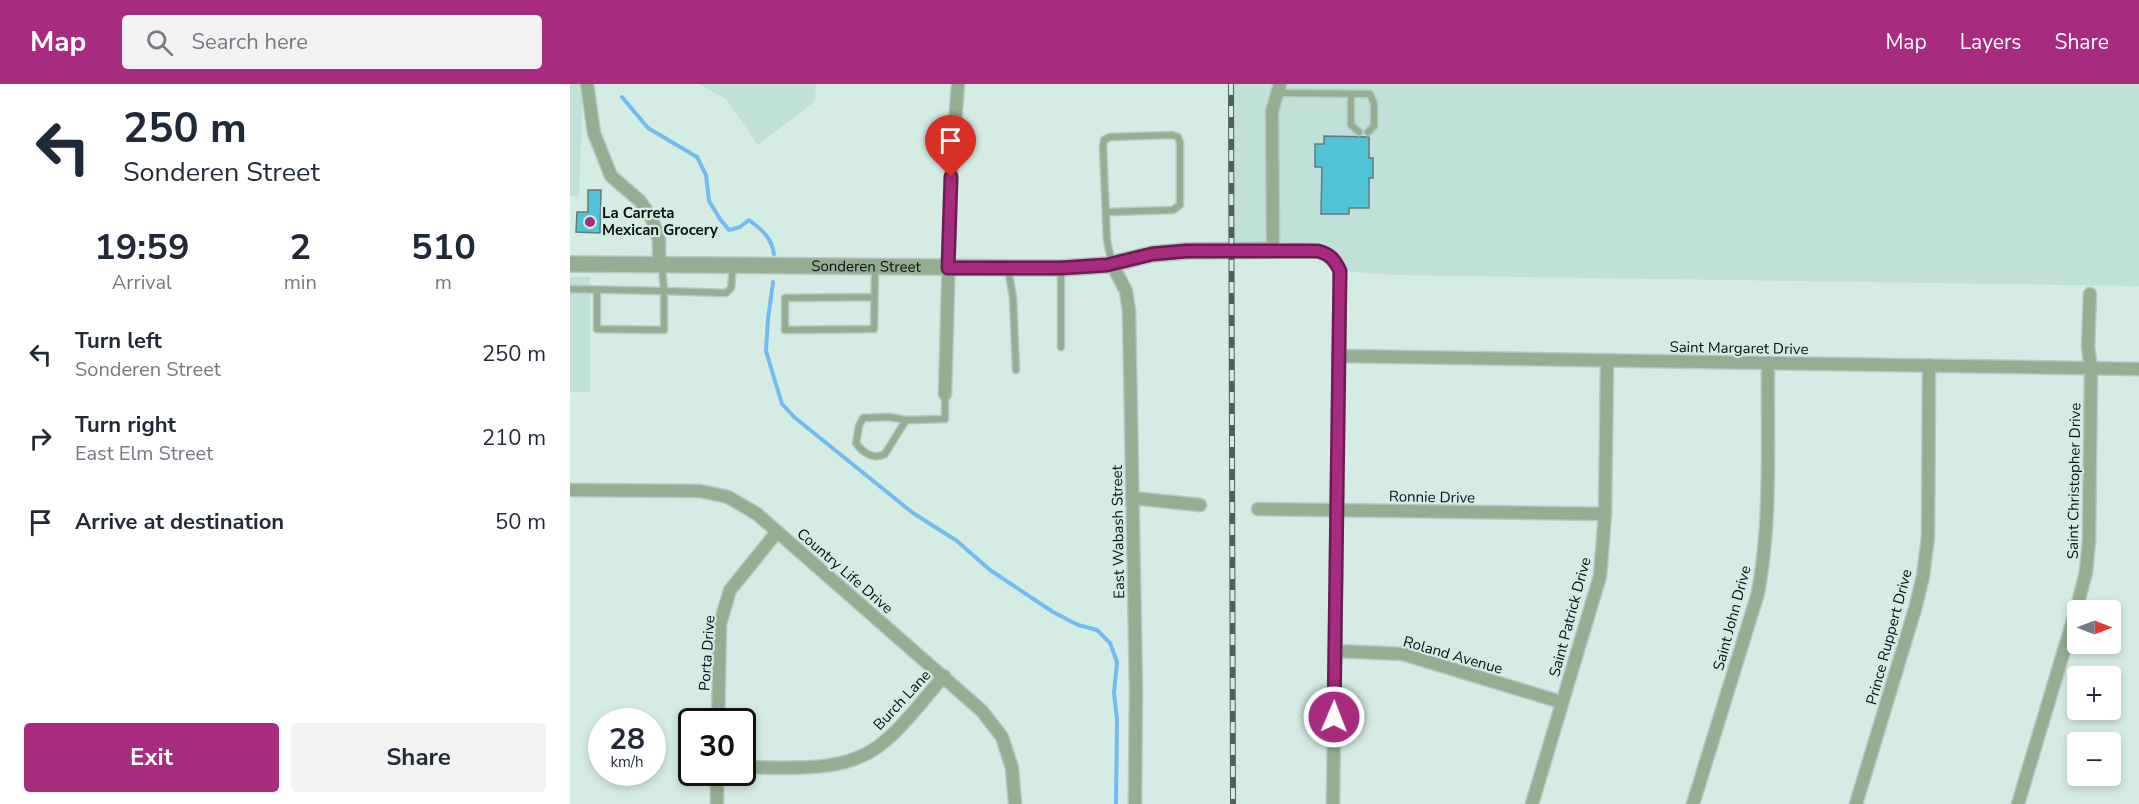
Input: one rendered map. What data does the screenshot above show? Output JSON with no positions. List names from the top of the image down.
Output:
{
  "streets": {
    "street": [
      "Sonderen Street",
      "Saint Margaret Drive",
      "Saint Christopher Drive",
      "Ronnie Drive",
      "East Wabash Street",
      "Country Life Drive",
      "Saint Patrick Drive",
      "Saint John Drive",
      "Prince Ruppert Drive",
      "Porta Drive",
      "Roland Avenue",
      "Burch Lane"
    ]
  },
  "crossings": [
    ["Sonderen Street", "Saint Margaret Drive"],
    ["Sonderen Street", "East Wabash Street"],
    ["Saint Margaret Drive", "Saint Christopher Drive"],
    ["Saint Margaret Drive", "Saint Patrick Drive"],
    ["Saint Margaret Drive", "Saint John Drive"],
    ["Saint Margaret Drive", "Prince Ruppert Drive"],
    ["Ronnie Drive", "Saint Patrick Drive"],
    ["Country Life Drive", "Porta Drive"],
    ["Country Life Drive", "Burch Lane"],
    ["Saint Patrick Drive", "Roland Avenue"]
  ],
  "places": ["La Carreta Mexican Grocery"],
  "north": "right",
  "page": {
    "header": "Map",
    "search": "Search here",
    "nav": ["Map", "Layers", "Share"],
    "turn": ["250 m", "Sonderen Street"],
    "eta": [
      "19:59",
      "Arrival",
      "2",
      "min",
      "510",
      "m"
    ],
    "list": [
      {
        "name": "Turn left",
        "note": "Sonderen Street",
        "value": "250 m"
      },
      {
        "name": "Turn right",
        "note": "East Elm Street",
        "value": "210 m"
      },
      {
        "name": "Arrive at destination",
        "value": "50 m"
      }
    ],
    "map_buttons": ["+", "−"],
    "speed": "28 km/h",
    "limit": "30",
    "buttons": ["Exit", "Share"]
  }
}
